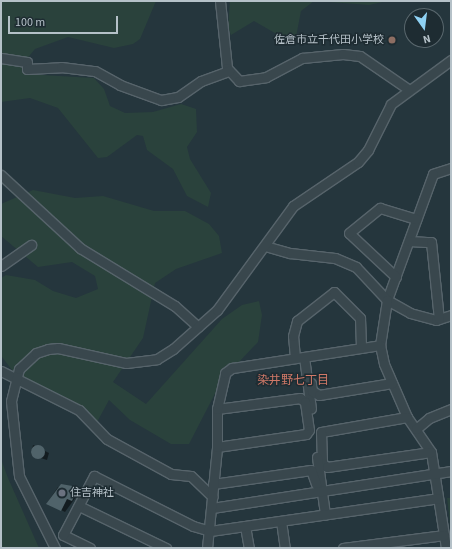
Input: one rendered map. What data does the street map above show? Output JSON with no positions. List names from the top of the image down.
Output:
{
  "districts": ["染井野七丁目"],
  "places": ["佐倉市立千代田小学校", "住吉神社"],
  "scale_bar": "100 m",
  "north": "bottom"
}
